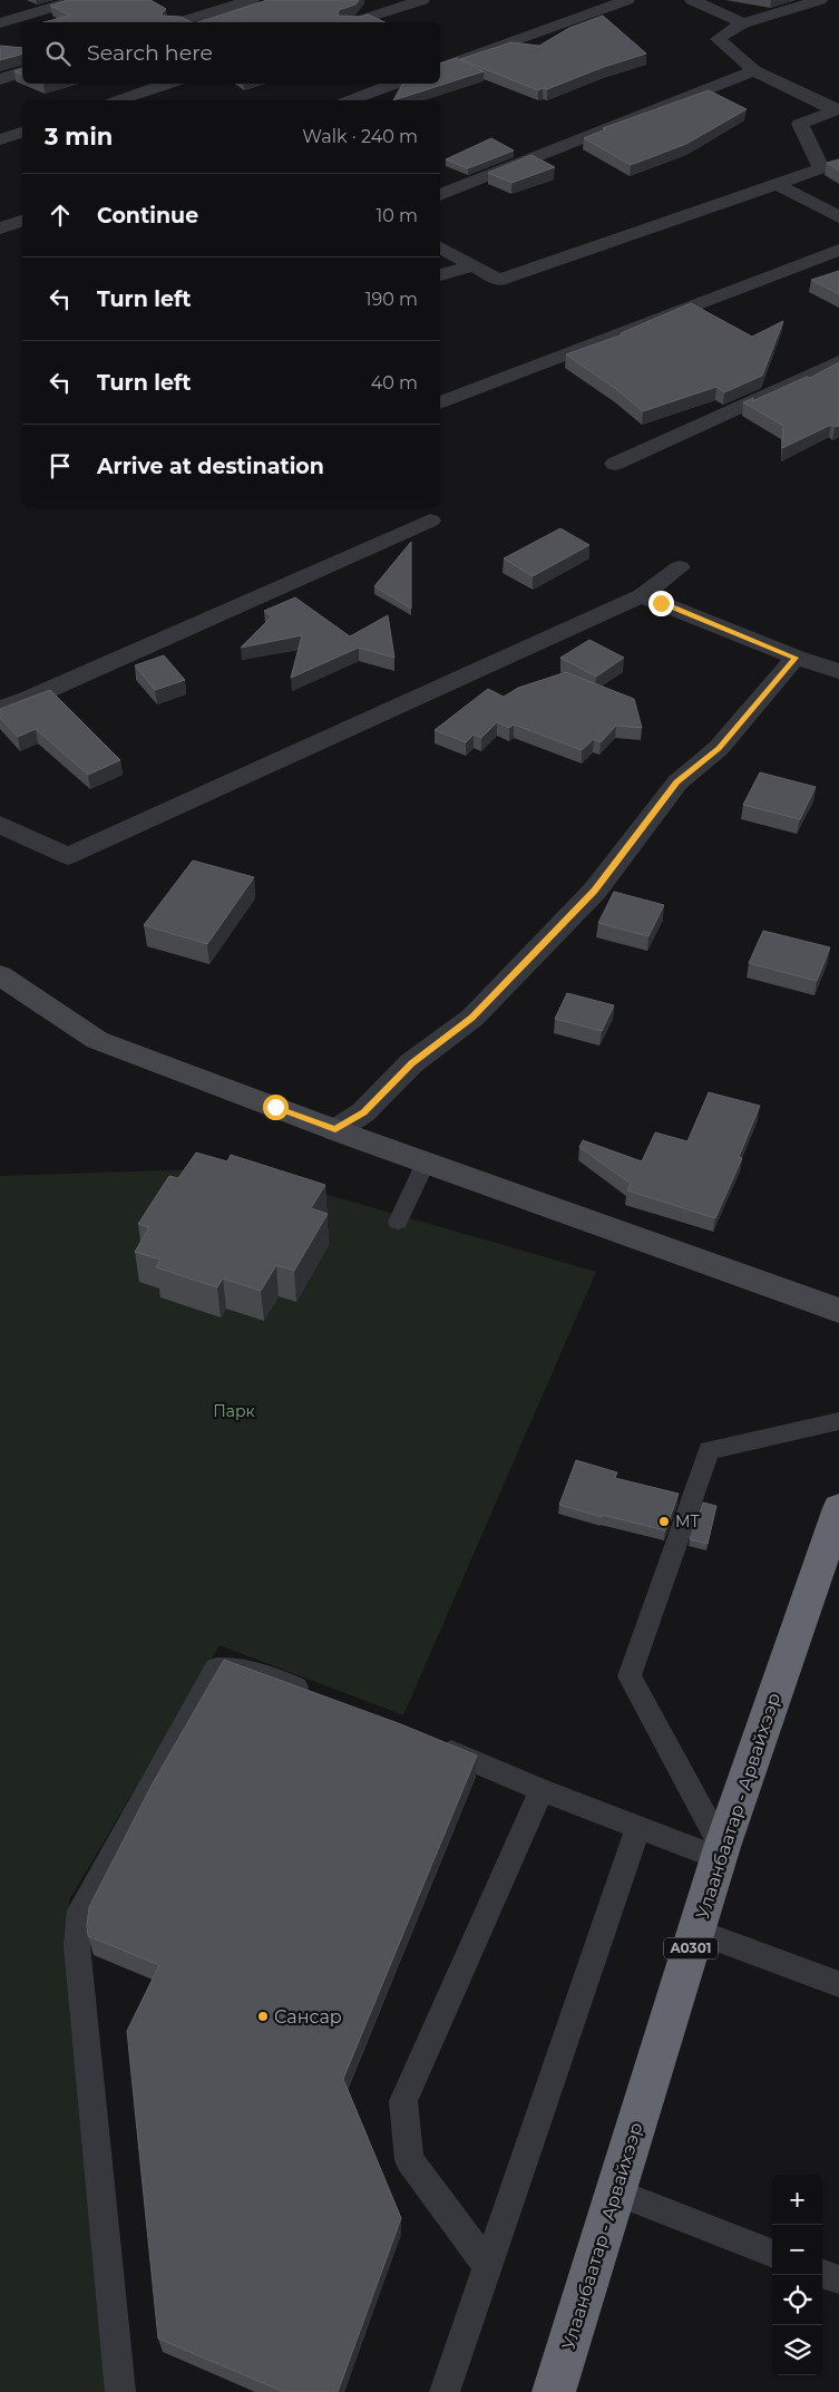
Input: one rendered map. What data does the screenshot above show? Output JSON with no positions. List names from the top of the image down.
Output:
{
  "streets": {
    "highway": ["Улаанбаатар - Арвайхээр", "A0301"]
  },
  "parks": ["Парк"],
  "places": ["МТ", "Сансар"],
  "page": {
    "search": "Search here",
    "heading": ["3 min", "Walk · 240 m"],
    "list": [
      ["Continue", "10 m"],
      ["Turn left", "190 m"],
      ["Turn left", "40 m"],
      "Arrive at destination"
    ],
    "map_buttons": ["+", "−"]
  }
}
